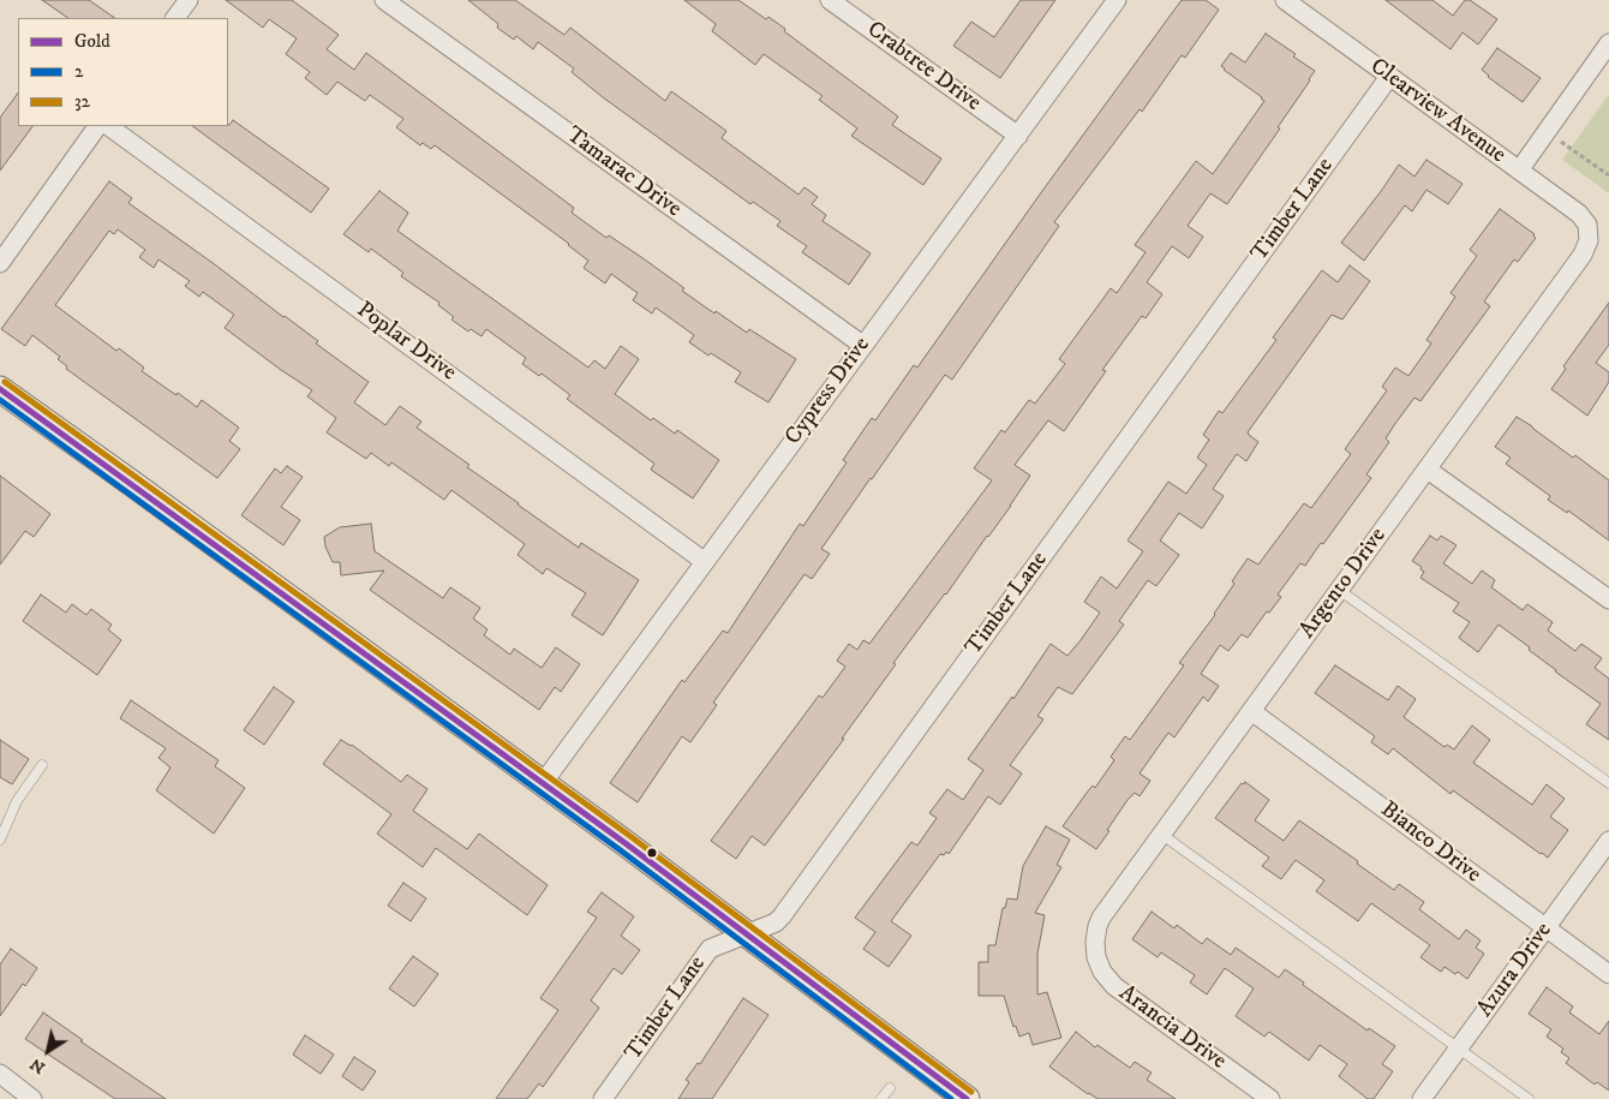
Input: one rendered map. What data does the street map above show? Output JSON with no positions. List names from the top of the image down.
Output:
{
  "streets": {
    "street": [
      "Crabtree Drive",
      "Clearview Avenue",
      "Tamarac Drive",
      "Timber Lane",
      "Poplar Drive",
      "Cypress Drive",
      "Argento Drive",
      "Bianco Drive",
      "Azura Drive",
      "Arancia Drive"
    ]
  },
  "crossings": [
    ["Crabtree Drive", "Cypress Drive"],
    ["Clearview Avenue", "Timber Lane"],
    ["Clearview Avenue", "Argento Drive"],
    ["Tamarac Drive", "Cypress Drive"],
    ["Poplar Drive", "Cypress Drive"],
    ["Argento Drive", "Bianco Drive"],
    ["Argento Drive", "Arancia Drive"],
    ["Bianco Drive", "Azura Drive"]
  ],
  "lines": ["transit line 32", "transit line Gold", "transit line 2"],
  "legend": ["Gold", "2", "32"],
  "north": "bottom left"
}
